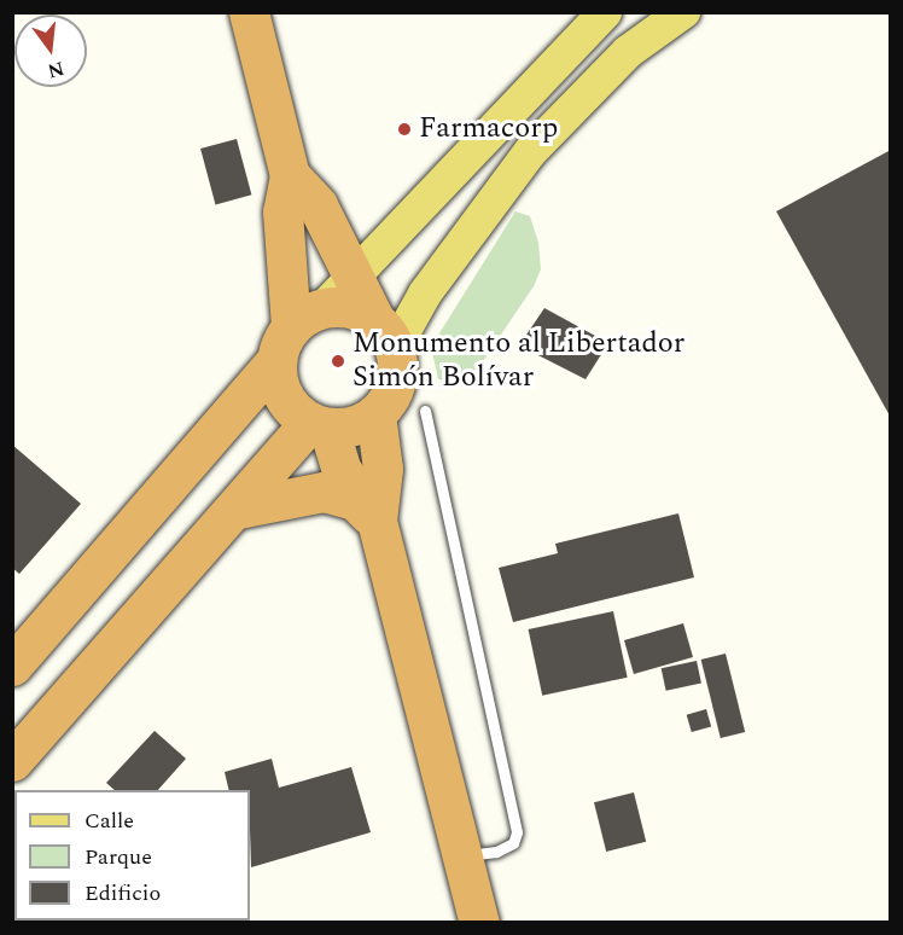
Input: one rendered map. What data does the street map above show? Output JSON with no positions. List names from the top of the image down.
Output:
{
  "places": ["Farmacorp", "Monumento al Libertador Simón Bolívar"],
  "legend": ["Calle", "Parque", "Edificio"],
  "north": "bottom"
}
